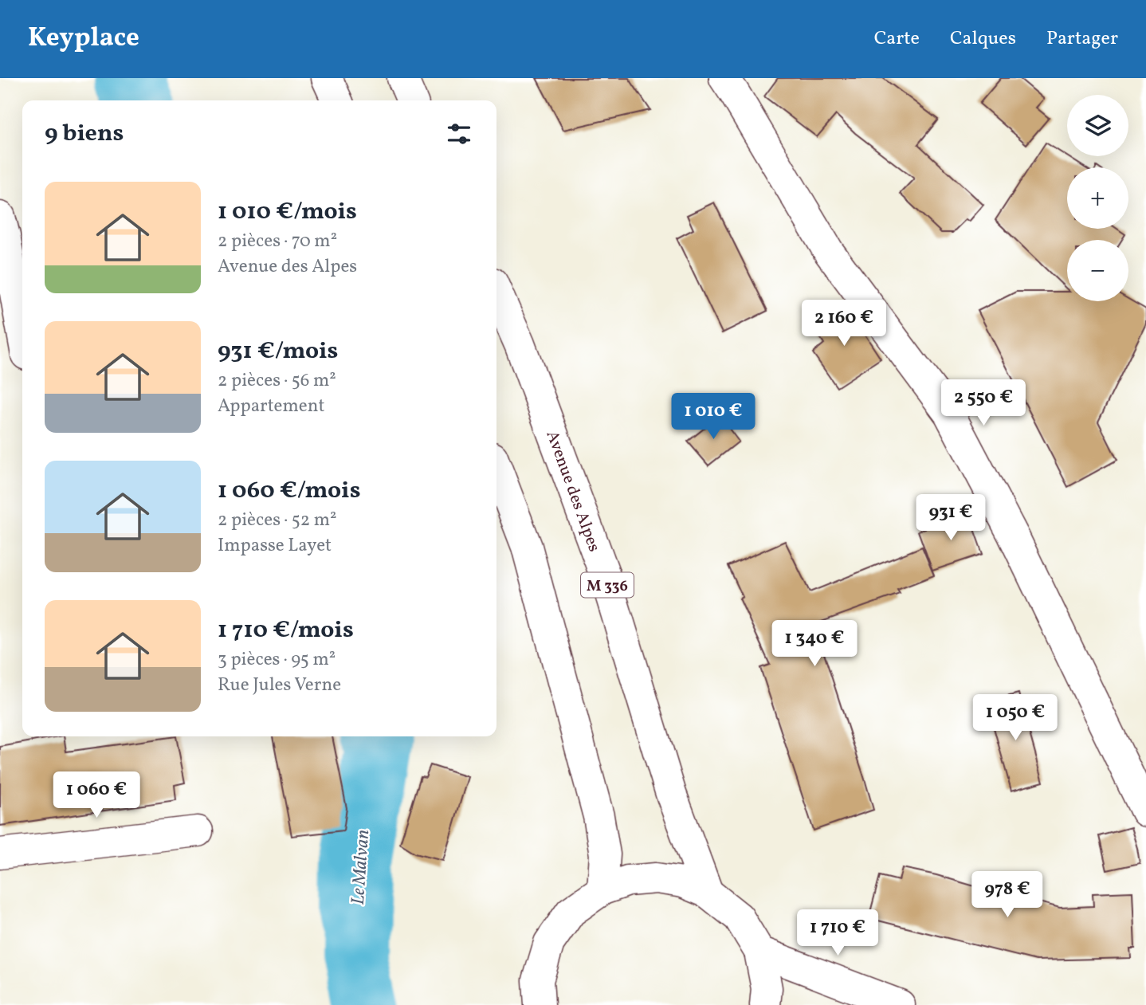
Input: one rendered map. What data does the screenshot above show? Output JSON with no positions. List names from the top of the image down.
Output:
{
  "streets": {
    "main road": ["Avenue des Alpes", "M 336"]
  },
  "water": ["Le Malvan"],
  "page": {
    "header": "Keyplace",
    "nav": ["Carte", "Calques", "Partager"],
    "map_buttons": ["+", "−"],
    "heading": "9 biens",
    "list": [
      {
        "name": "1 010 €/mois",
        "note": "2 pièces · 70 m² · Avenue des Alpes"
      },
      {
        "name": "931 €/mois",
        "note": "2 pièces · 56 m² · Appartement"
      },
      {
        "name": "1 060 €/mois",
        "note": "2 pièces · 52 m² · Impasse Layet"
      },
      {
        "name": "1 710 €/mois",
        "note": "3 pièces · 95 m² · Rue Jules Verne"
      }
    ],
    "price": [
      "2 160 €",
      "2 550 €",
      "1 010 €",
      "931 €",
      "1 340 €",
      "1 050 €",
      "1 060 €",
      "978 €",
      "1 710 €"
    ]
  }
}
